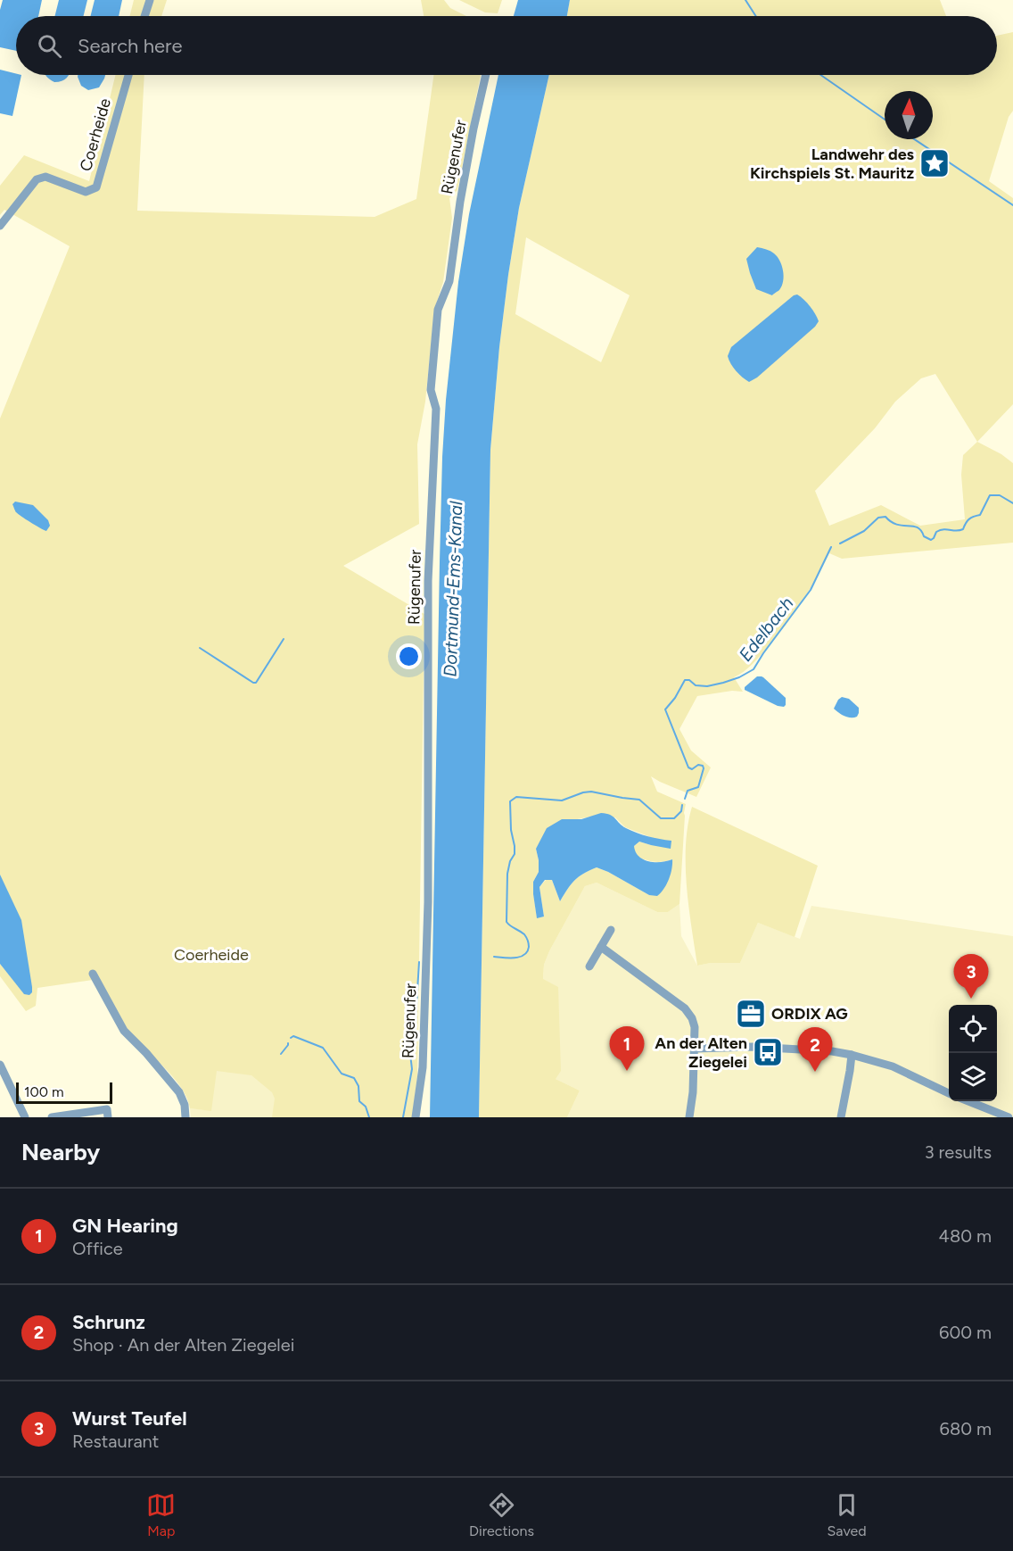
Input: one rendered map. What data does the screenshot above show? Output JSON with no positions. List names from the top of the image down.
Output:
{
  "streets": {
    "street": ["Coerheide", "Rügenufer"]
  },
  "water": ["Dortmund-Ems-Kanal", "Edelbach"],
  "parks": ["Coerheide"],
  "places": {
    "place": ["Landwehr des Kirchspiels St. Mauritz"],
    "office": ["ORDIX AG"],
    "bus stop": ["An der Alten Ziegelei"]
  },
  "scale_bar": "100 m",
  "north": "top",
  "page": {
    "search": "Search here",
    "pins": ["3", "1", "2"],
    "scale": "100 m",
    "heading": ["Nearby", "3 results"],
    "list": [
      {
        "mark": "1",
        "name": "GN Hearing",
        "note": "Office",
        "value": "480 m"
      },
      {
        "mark": "2",
        "name": "Schrunz",
        "note": "Shop · An der Alten Ziegelei",
        "value": "600 m"
      },
      {
        "mark": "3",
        "name": "Wurst Teufel",
        "note": "Restaurant",
        "value": "680 m"
      }
    ],
    "nav": ["Map", "Directions", "Saved"]
  }
}
